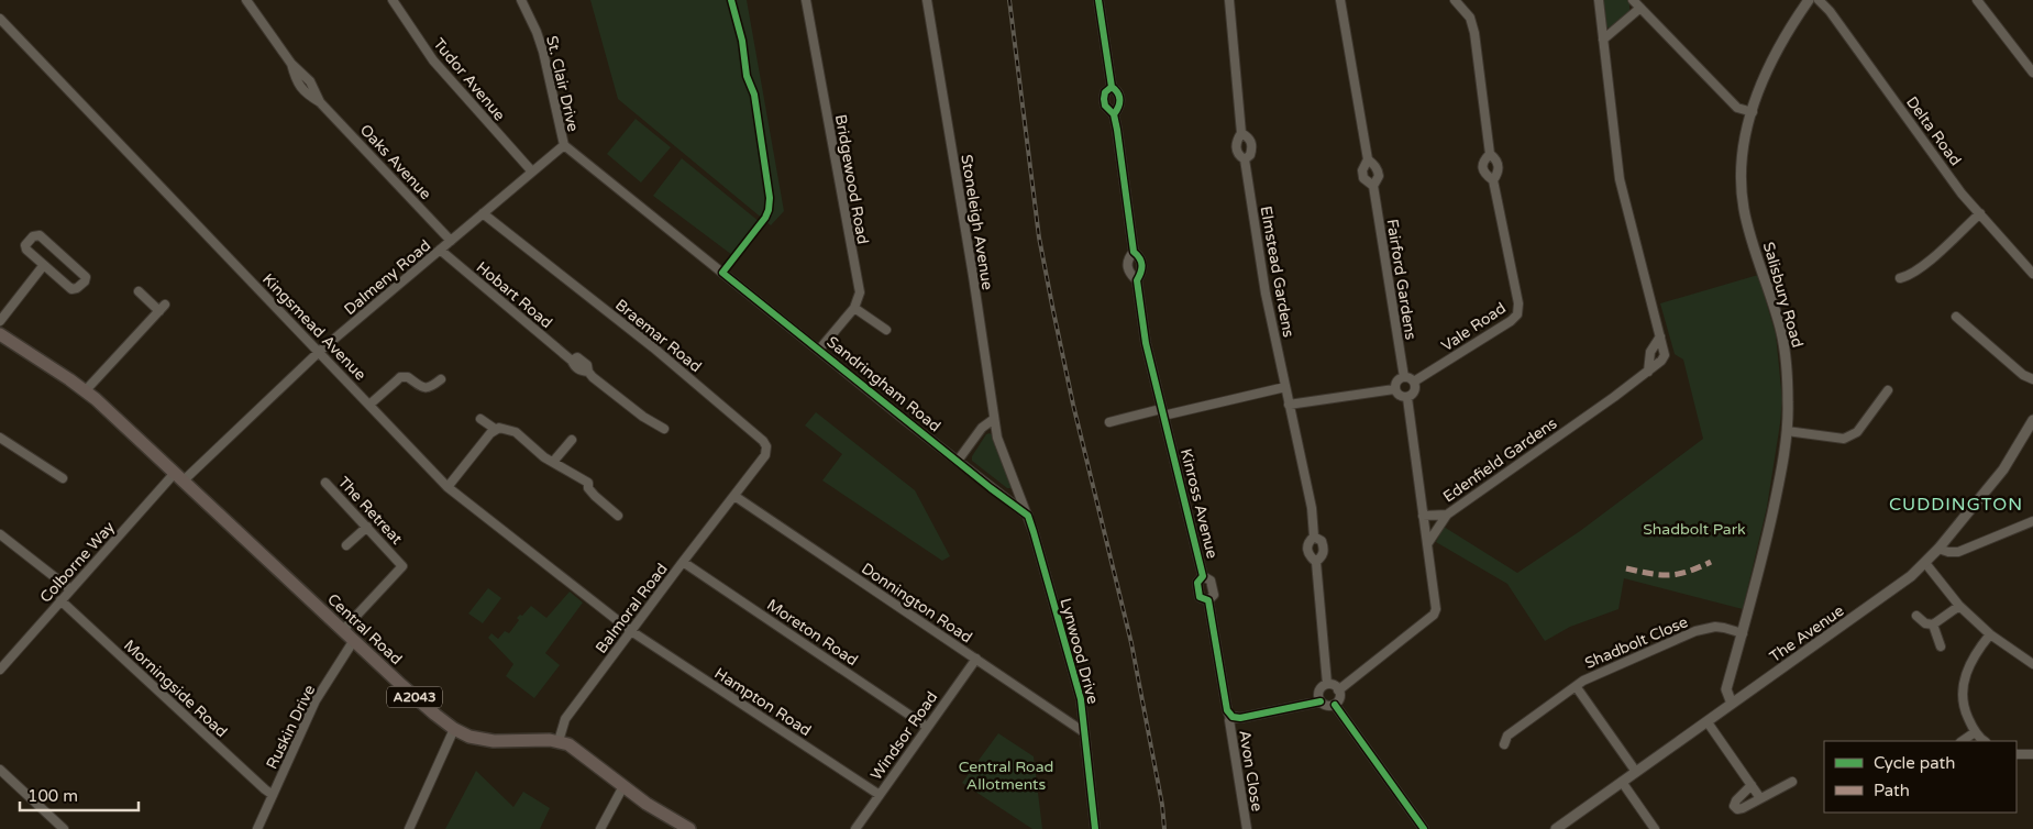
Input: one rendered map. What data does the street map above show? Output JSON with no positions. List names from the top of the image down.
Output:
{
  "streets": {
    "main road": ["Central Road", "A2043"],
    "street": [
      "Tudor Avenue",
      "St. Clair Drive",
      "Delta Road",
      "Oaks Avenue",
      "Bridgewood Road",
      "Stoneleigh Avenue",
      "Elmstead Gardens",
      "Dalmeny Road",
      "Fairford Gardens",
      "Hobart Road",
      "Salisbury Road",
      "Kingsmead Avenue",
      "Vale Road",
      "Braemar Road",
      "Sandringham Road",
      "Edenfield Gardens",
      "Kinross Avenue",
      "The Retreat",
      "Colborne Way",
      "Donnington Road",
      "Balmoral Road",
      "Moreton Road",
      "The Avenue",
      "Shadbolt Close",
      "Lynwood Drive",
      "Morningside Road",
      "Hampton Road",
      "Ruskin Drive",
      "Windsor Road",
      "Avon Close"
    ]
  },
  "crossings": [
    ["Tudor Avenue", "Dalmeny Road"],
    ["St. Clair Drive", "Dalmeny Road"],
    ["St. Clair Drive", "Sandringham Road"],
    ["Oaks Avenue", "Dalmeny Road"],
    ["Stoneleigh Avenue", "Lynwood Drive"],
    ["Dalmeny Road", "Hobart Road"],
    ["Dalmeny Road", "Kingsmead Avenue"],
    ["Dalmeny Road", "Braemar Road"],
    ["Dalmeny Road", "Sandringham Road"],
    ["Dalmeny Road", "Colborne Way"],
    ["Dalmeny Road", "Central Road"],
    ["Dalmeny Road", "A2043"],
    ["Fairford Gardens", "Vale Road"],
    ["Salisbury Road", "The Avenue"],
    ["Salisbury Road", "Shadbolt Close"],
    ["Kingsmead Avenue", "Balmoral Road"],
    ["Kingsmead Avenue", "Hampton Road"],
    ["Braemar Road", "Donnington Road"],
    ["Braemar Road", "Balmoral Road"],
    ["Sandringham Road", "Lynwood Drive"],
    ["Kinross Avenue", "Avon Close"],
    ["The Retreat", "Central Road"],
    ["Colborne Way", "Central Road"],
    ["Colborne Way", "Morningside Road"],
    ["Colborne Way", "A2043"],
    ["Donnington Road", "Balmoral Road"],
    ["Donnington Road", "Lynwood Drive"],
    ["Donnington Road", "Windsor Road"],
    ["Balmoral Road", "Central Road"],
    ["Balmoral Road", "Moreton Road"],
    ["Balmoral Road", "Hampton Road"],
    ["Central Road", "A2043"],
    ["Central Road", "Ruskin Drive"],
    ["Moreton Road", "Windsor Road"],
    ["Morningside Road", "Ruskin Drive"],
    ["Hampton Road", "Windsor Road"]
  ],
  "districts": ["CUDDINGTON"],
  "parks": ["Shadbolt Park", "Central Road Allotments"],
  "legend": ["Cycle path", "Path"],
  "scale_bar": "100 m"
}
